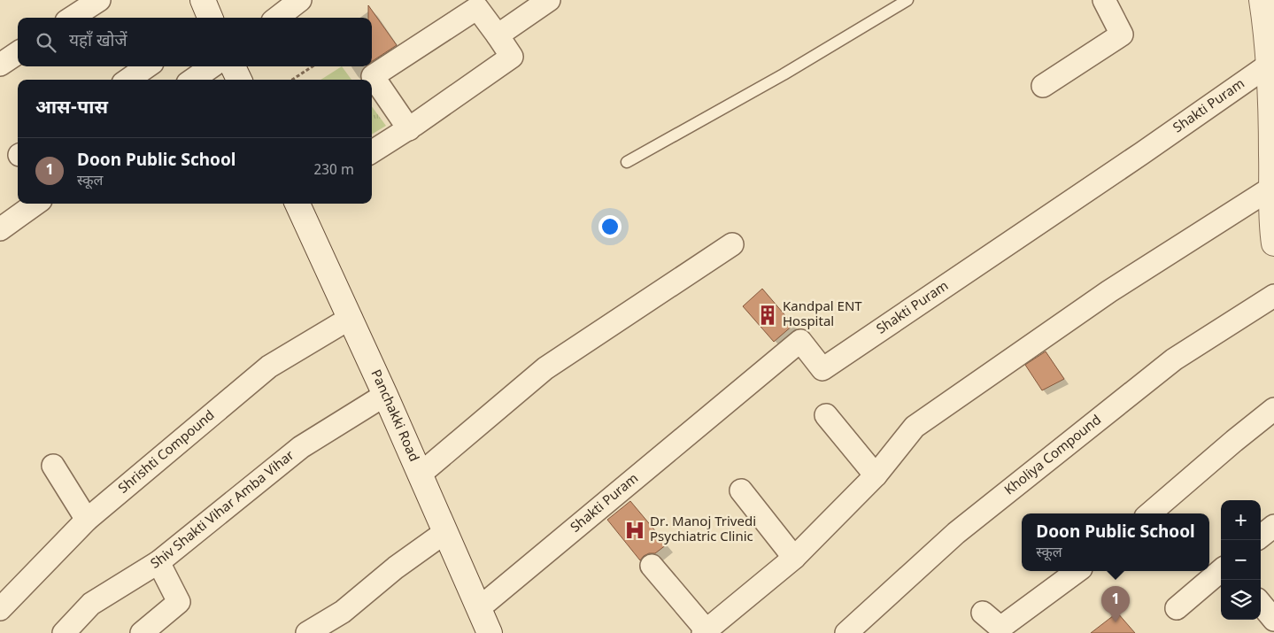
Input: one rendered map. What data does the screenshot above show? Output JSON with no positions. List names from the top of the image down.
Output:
{
  "streets": {
    "main road": ["Panchakki Road"],
    "street": [
      "Shakti Puram",
      "Shrishti Compound",
      "Kholiya Compound",
      "Shiv Shakti Vihar Amba Vihar"
    ]
  },
  "crossings": [
    ["Shakti Puram", "Panchakki Road"],
    ["Panchakki Road", "Shrishti Compound"],
    ["Panchakki Road", "Shiv Shakti Vihar Amba Vihar"]
  ],
  "places": {
    "building": ["Kandpal ENT Hospital"],
    "hospital": ["Dr. Manoj Trivedi Psychiatric Clinic"]
  },
  "page": {
    "search": "यहाँ खोजें",
    "heading": "आस-पास",
    "list": [
      {
        "mark": "1",
        "name": "Doon Public School",
        "note": "स्कूल",
        "value": "230 m"
      }
    ],
    "map_buttons": ["+", "−"],
    "popup": ["Doon Public School", "स्कूल"],
    "pins": "1"
  }
}
